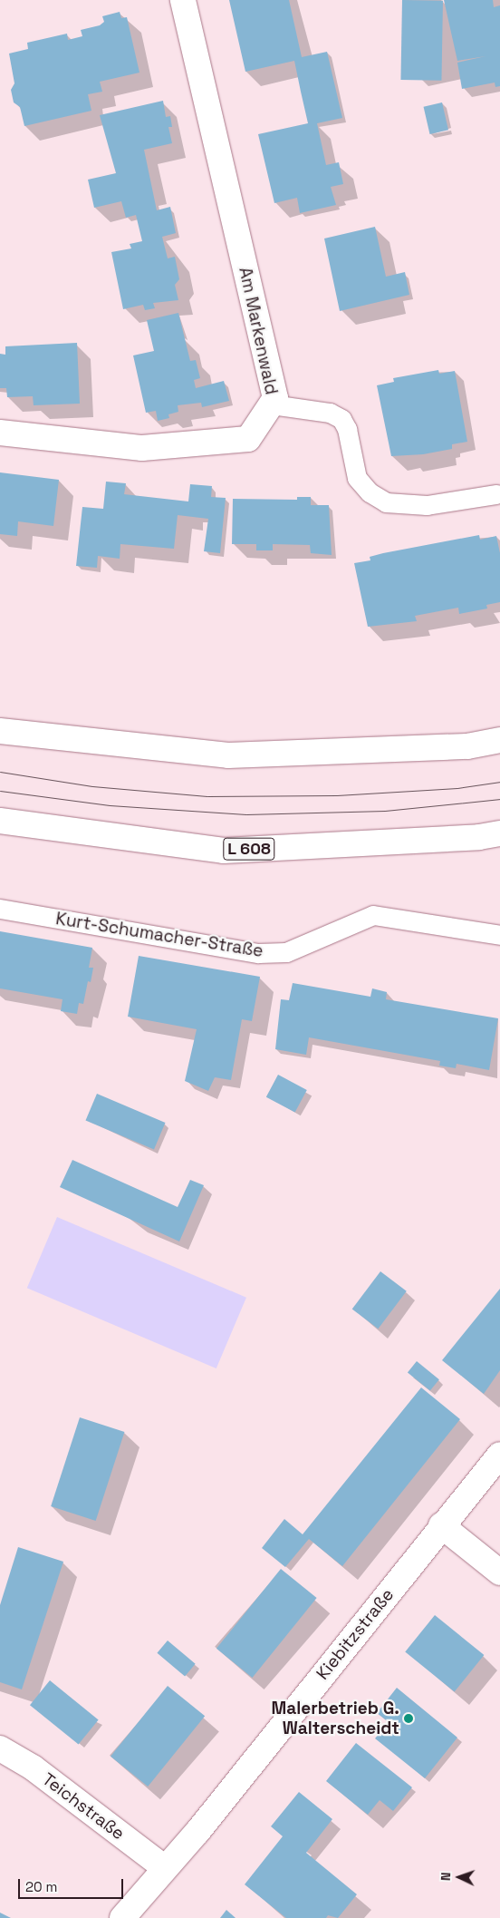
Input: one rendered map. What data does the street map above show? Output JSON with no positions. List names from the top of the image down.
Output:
{
  "streets": {
    "street": [
      "Am Markenwald",
      "L 608",
      "Kiebitzstraße",
      "Teichstraße"
    ],
    "lane": ["Kurt-Schumacher-Straße"]
  },
  "crossings": [
    ["Kiebitzstraße", "Teichstraße"]
  ],
  "places": ["Malerbetrieb G. Walterscheidt"],
  "scale_bar": "20 m",
  "north": "left"
}
